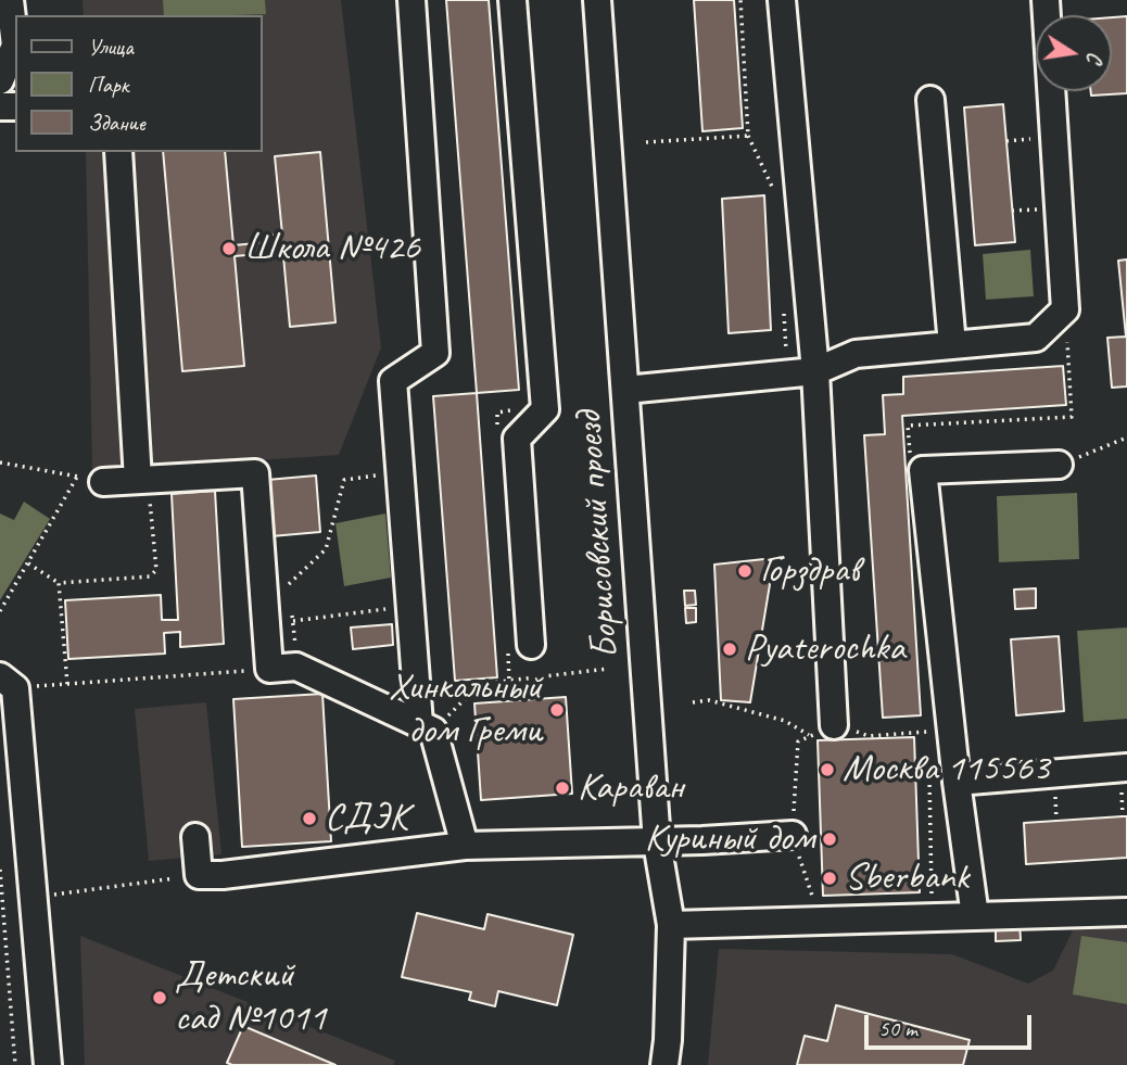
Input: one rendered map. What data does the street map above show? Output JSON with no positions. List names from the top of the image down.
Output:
{
  "streets": {
    "street": ["Борисовский проезд"]
  },
  "places": [
    "Школа №426",
    "Горздрав",
    "Pyaterochka",
    "Хинкальный дом Греми",
    "Москва 115563",
    "Караван",
    "СДЭК",
    "Куриный дом",
    "Sberbank",
    "Детский сад №1011"
  ],
  "legend": ["Улица", "Парк", "Здание"],
  "scale_bar": "50 m",
  "north": "right"
}
